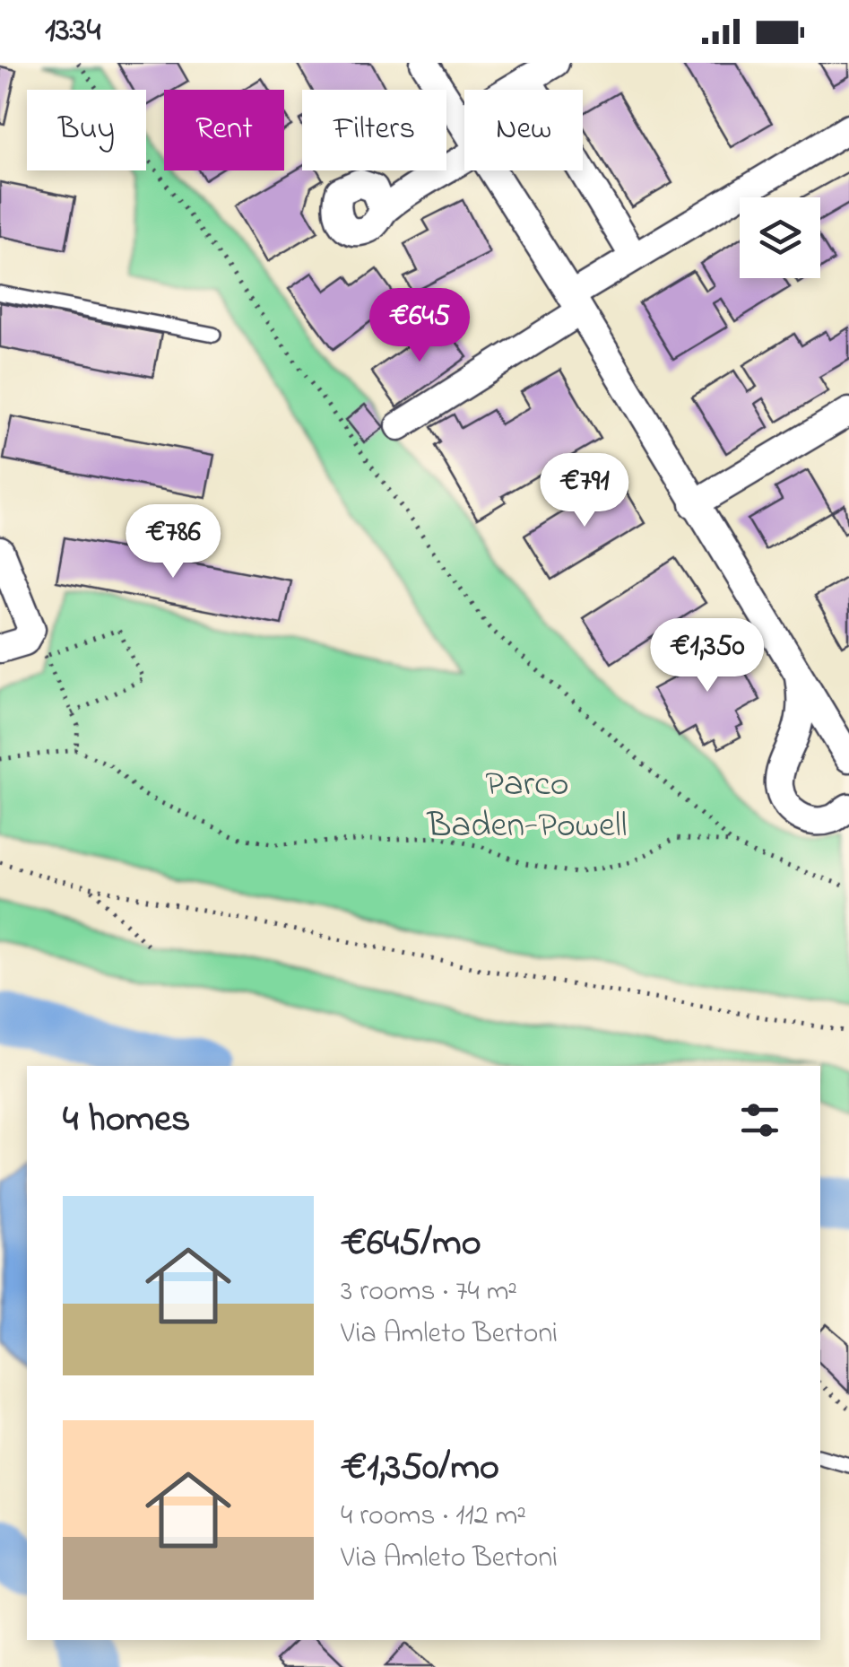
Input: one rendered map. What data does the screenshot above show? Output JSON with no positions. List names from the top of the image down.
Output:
{
  "parks": ["Parco Baden-Powell"],
  "page": {
    "status": "13:34",
    "chip": [
      "Buy",
      "Rent",
      "Filters",
      "New"
    ],
    "price": [
      "€645",
      "€791",
      "€786",
      "€1,350"
    ],
    "heading": "4 homes",
    "list": [
      {
        "name": "€645/mo",
        "note": "3 rooms · 74 m² · Via Amleto Bertoni"
      },
      {
        "name": "€1,350/mo",
        "note": "4 rooms · 112 m² · Via Amleto Bertoni"
      }
    ]
  }
}
